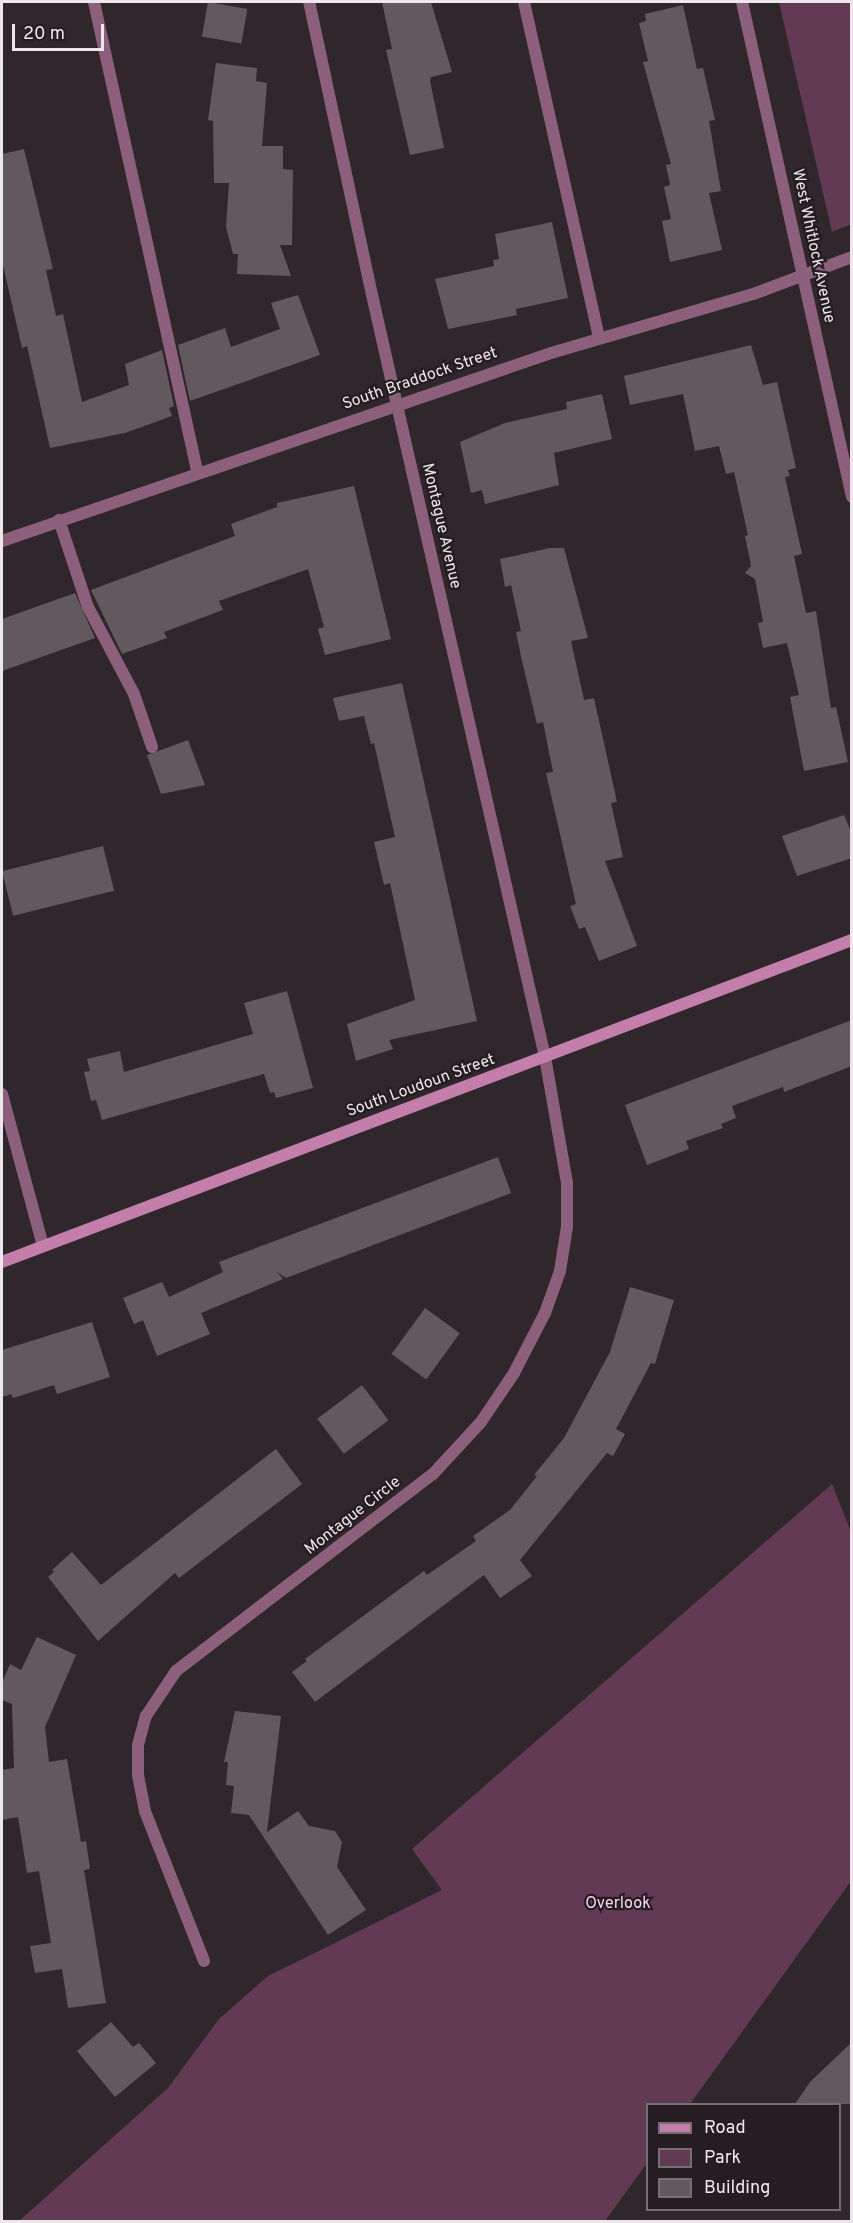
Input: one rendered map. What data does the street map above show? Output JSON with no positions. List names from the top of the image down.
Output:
{
  "streets": {
    "street": [
      "West Whitlock Avenue",
      "South Braddock Street",
      "Montague Avenue",
      "South Loudoun Street",
      "Montague Circle"
    ]
  },
  "crossings": [
    ["West Whitlock Avenue", "South Braddock Street"],
    ["South Braddock Street", "Montague Avenue"],
    ["Montague Avenue", "South Loudoun Street"],
    ["Montague Avenue", "Montague Circle"],
    ["South Loudoun Street", "Montague Circle"]
  ],
  "parks": ["Overlook"],
  "legend": ["Road", "Park", "Building"],
  "scale_bar": "20 m"
}
